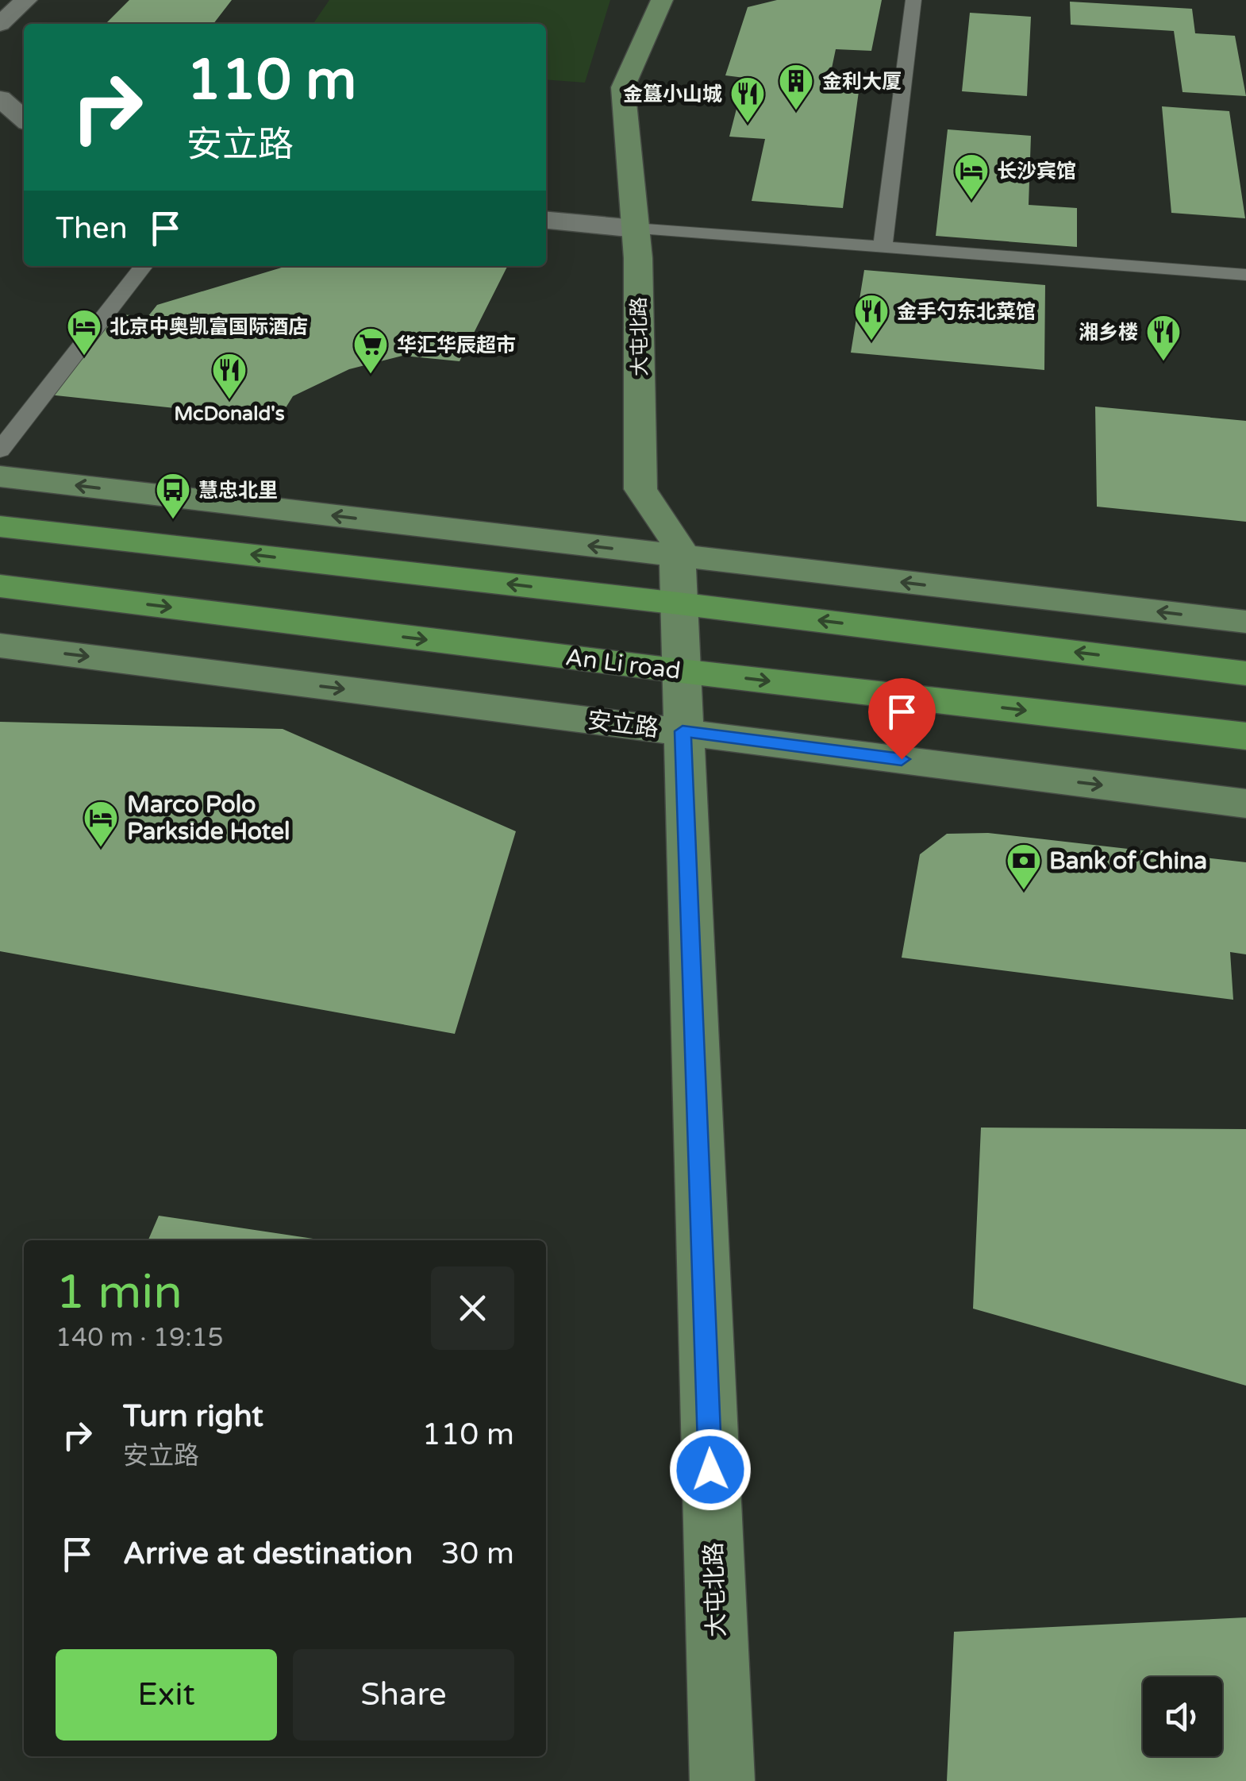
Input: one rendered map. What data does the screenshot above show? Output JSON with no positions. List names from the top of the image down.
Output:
{
  "streets": {
    "main road": ["An Li road"],
    "street": ["大屯北路", "安立路"]
  },
  "crossings": [
    ["大屯北路", "An Li road"],
    ["大屯北路", "安立路"]
  ],
  "places": {
    "building": ["金利大厦"],
    "restaurant": [
      "金簋小山城",
      "金手勺东北菜馆",
      "湘乡楼",
      "McDonald's"
    ],
    "hotel": ["长沙宾馆", "北京中奥凯富国际酒店", "Marco Polo Parkside Hotel"],
    "supermarket": ["华汇华辰超市"],
    "bus stop": ["慧忠北里"],
    "bank": ["Bank of China"]
  },
  "page": {
    "turn": ["110 m", "安立路"],
    "then": "Then",
    "heading": ["1 min", "140 m · 19:15"],
    "list": [
      {
        "name": "Turn right",
        "note": "安立路",
        "value": "110 m"
      },
      {
        "name": "Arrive at destination",
        "value": "30 m"
      }
    ],
    "buttons": ["Exit", "Share"]
  }
}
